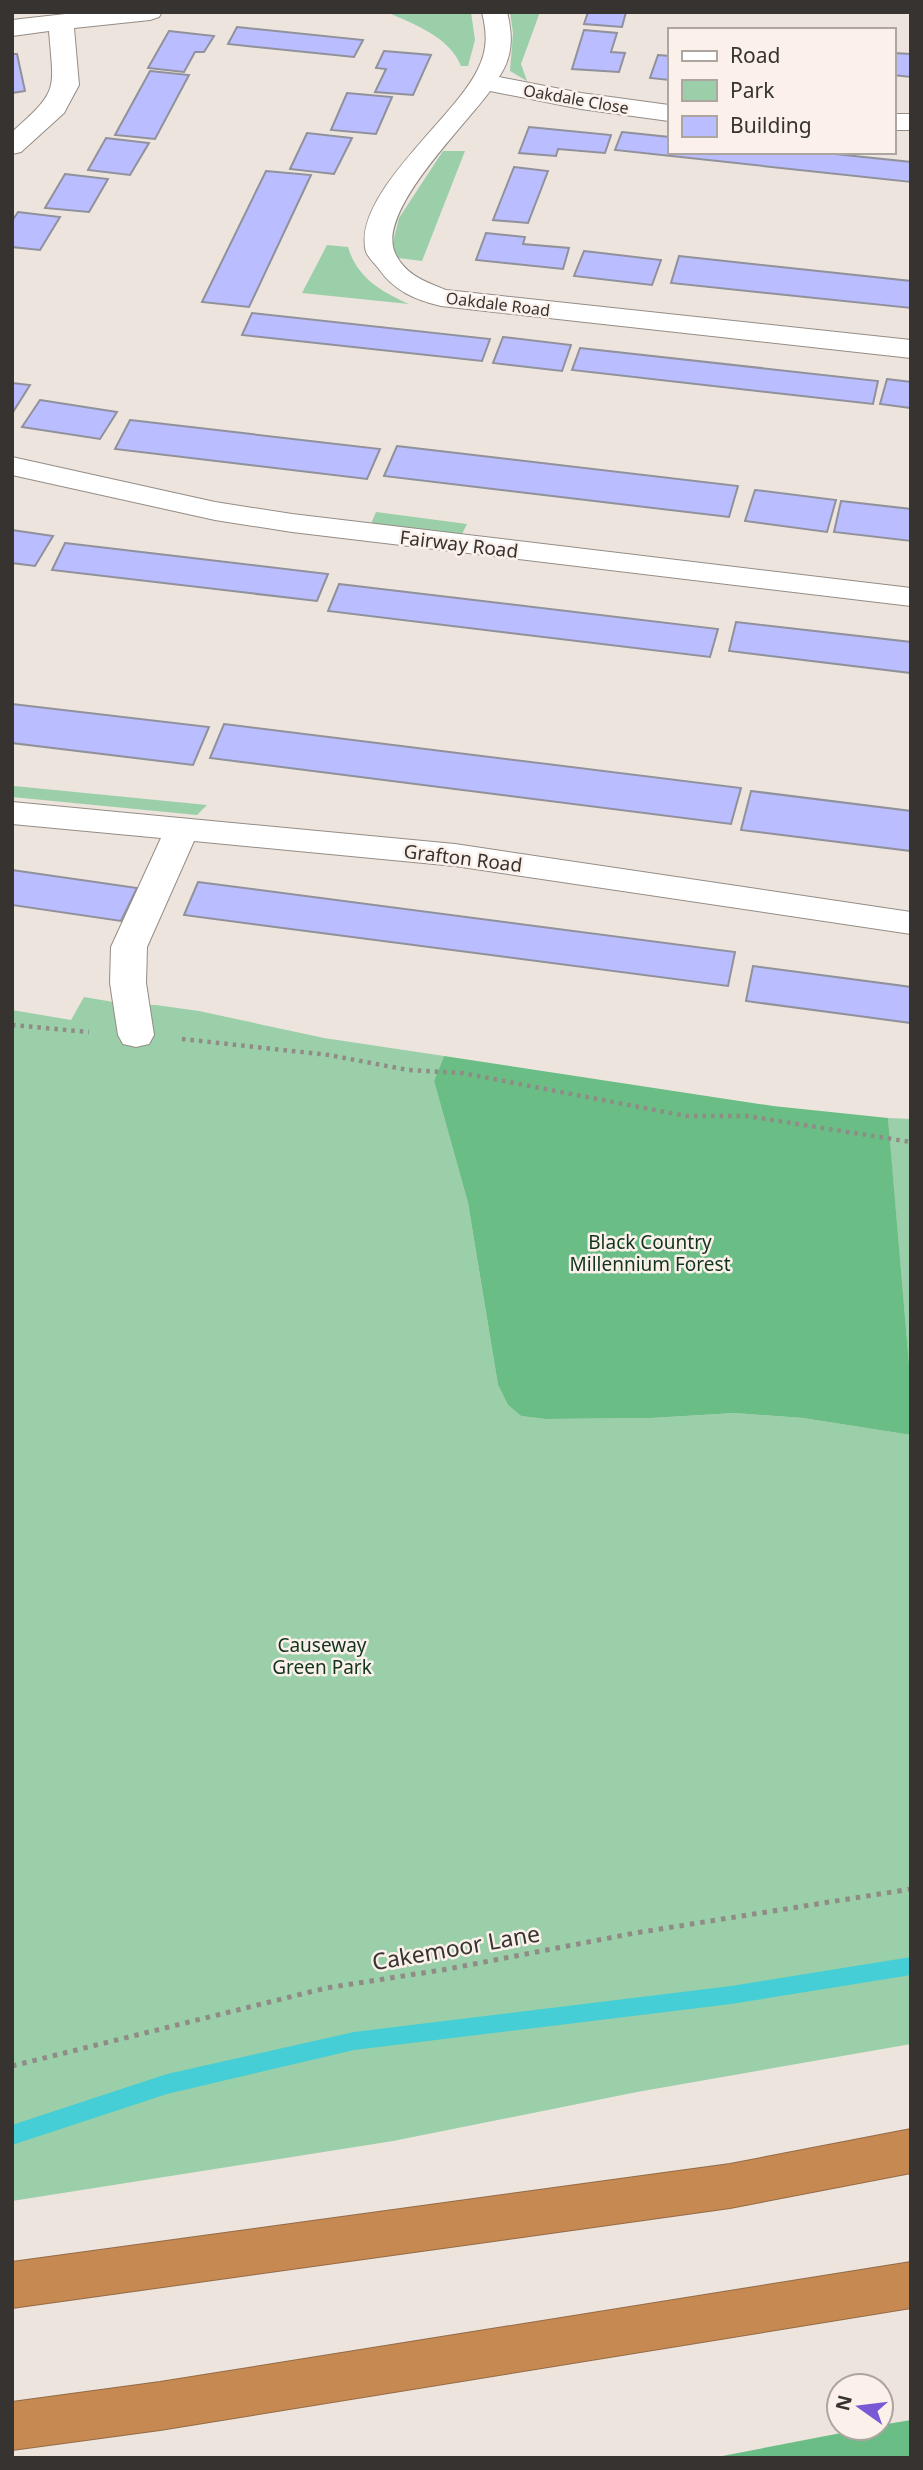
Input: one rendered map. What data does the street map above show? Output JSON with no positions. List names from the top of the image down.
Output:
{
  "streets": {
    "street": [
      "Oakdale Close",
      "Oakdale Road",
      "Fairway Road",
      "Grafton Road"
    ],
    "path": ["Cakemoor Lane"]
  },
  "crossings": [
    ["Oakdale Close", "Oakdale Road"]
  ],
  "parks": ["Black Country Millennium Forest", "Causeway Green Park"],
  "legend": ["Road", "Park", "Building"],
  "north": "left"
}
